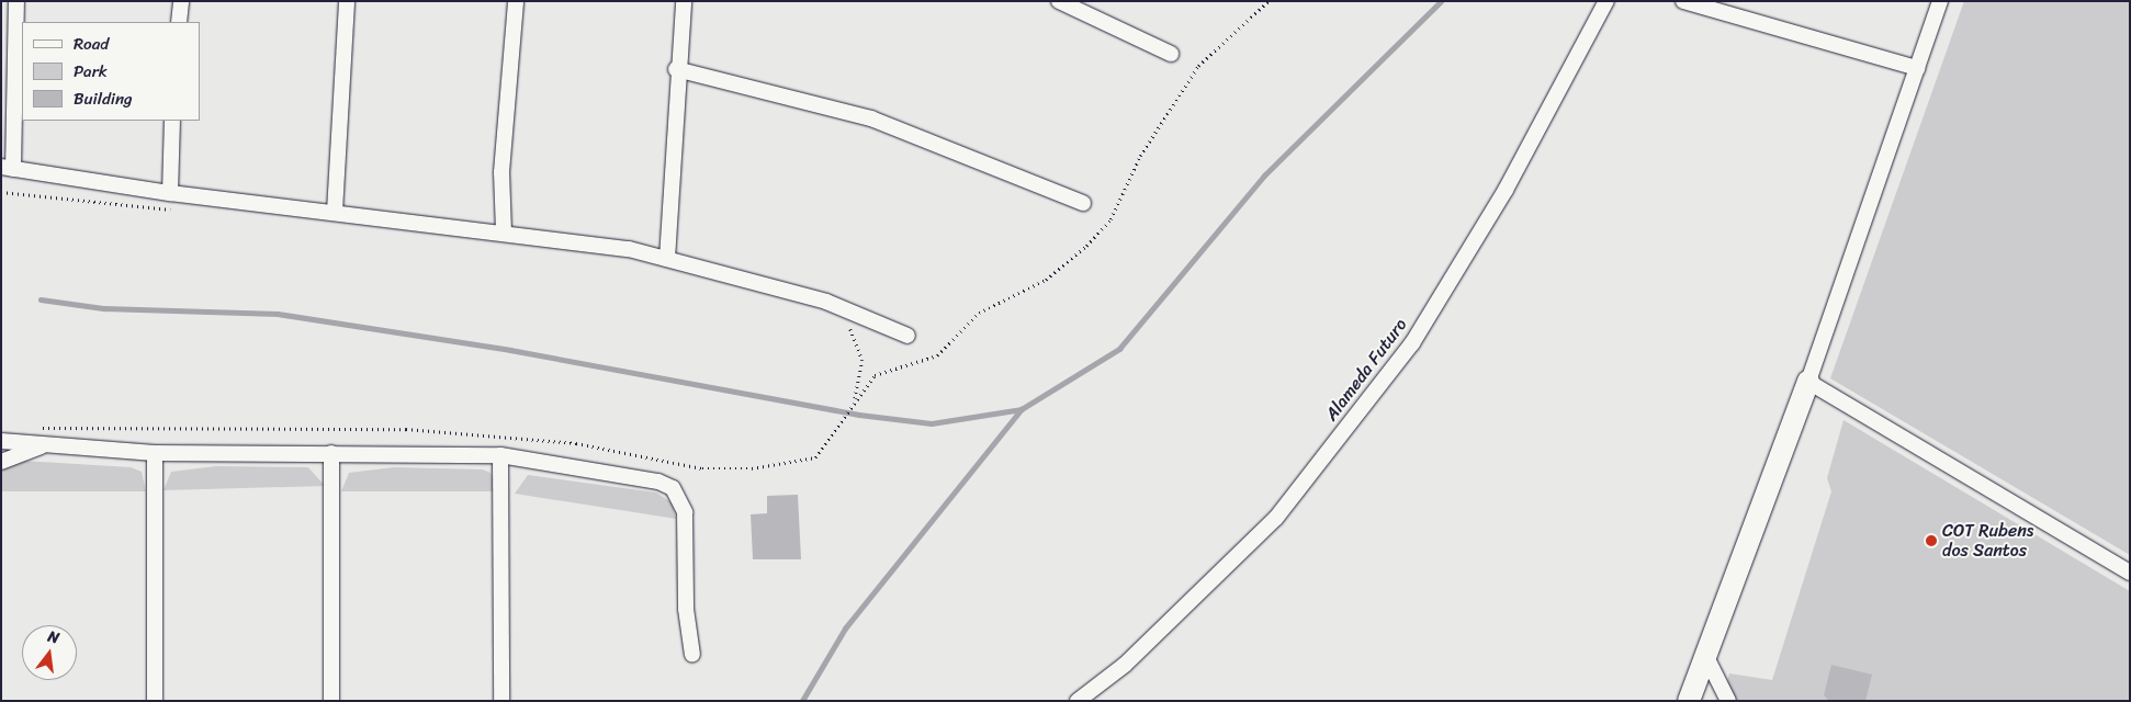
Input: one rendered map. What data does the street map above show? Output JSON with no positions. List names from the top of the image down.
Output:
{
  "streets": {
    "street": ["Alameda Futuro"]
  },
  "places": ["COT Rubens dos Santos"],
  "legend": ["Road", "Park", "Building"],
  "north": "top"
}
